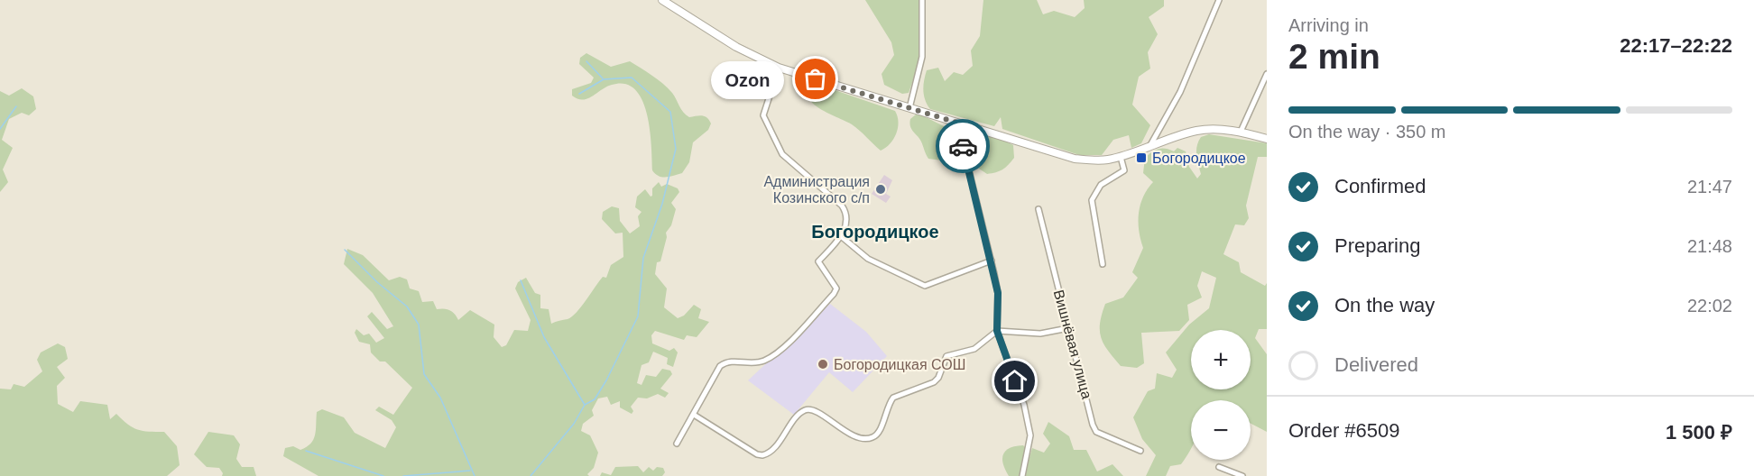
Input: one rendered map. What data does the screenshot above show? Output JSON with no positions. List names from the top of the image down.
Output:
{
  "streets": {
    "street": ["Вишнёвая улица"]
  },
  "districts": ["Богородицкое"],
  "places": {
    "other": ["Ozon", "Администрация Козинского с/п", "Богородицкая СОШ"],
    "transit": ["Богородицкое"]
  },
  "page": {
    "heading": ["2 min", "Arriving in", "22:17–22:22"],
    "panel": ["Order #6509", "1 500 ₽"],
    "bubble": "Ozon",
    "bar": "On the way · 350 m",
    "list": [
      ["Confirmed", "21:47"],
      ["Preparing", "21:48"],
      ["On the way", "22:02"],
      "Delivered"
    ],
    "map_buttons": ["+", "−"]
  }
}
